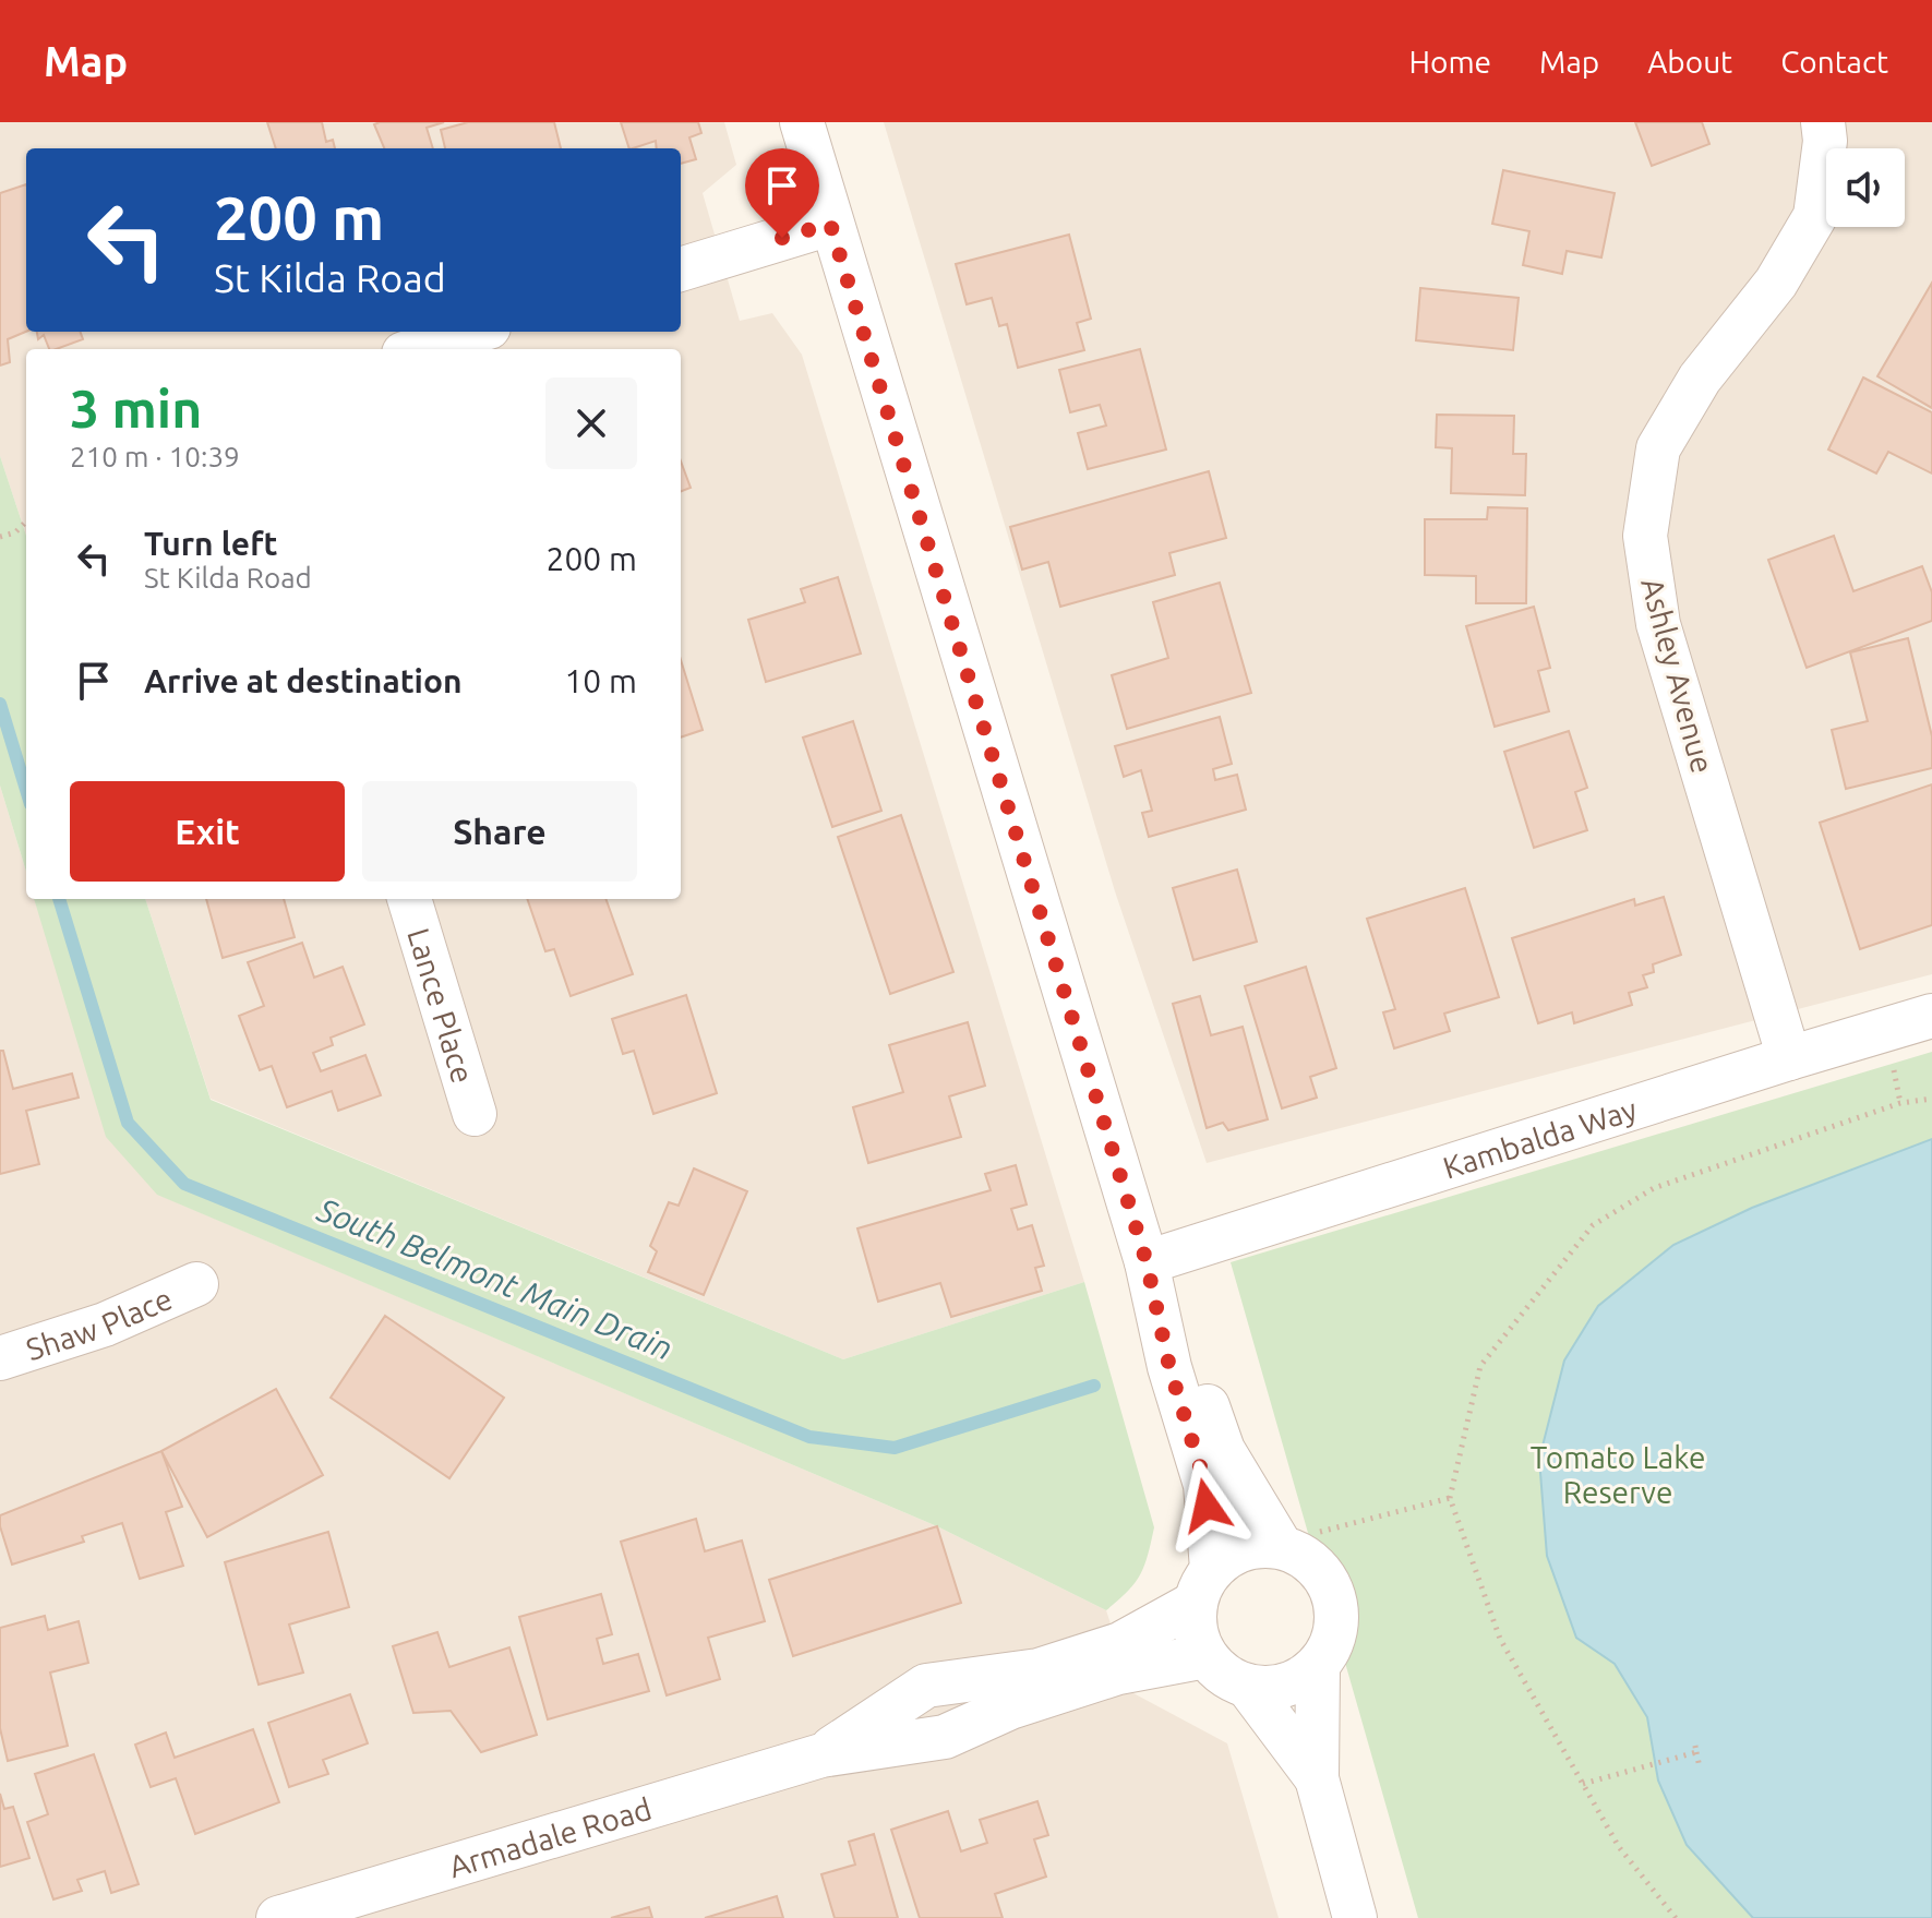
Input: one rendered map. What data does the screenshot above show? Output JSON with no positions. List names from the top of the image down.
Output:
{
  "streets": {
    "street": [
      "Ashley Avenue",
      "Lance Place",
      "Kambalda Way",
      "Shaw Place",
      "Armadale Road"
    ]
  },
  "crossings": [
    ["Ashley Avenue", "Kambalda Way"]
  ],
  "water": ["South Belmont Main Drain"],
  "parks": ["Tomato Lake Reserve"],
  "page": {
    "header": "Map",
    "nav": [
      "Home",
      "Map",
      "About",
      "Contact"
    ],
    "turn": ["200 m", "St Kilda Road"],
    "heading": ["3 min", "210 m · 10:39"],
    "list": [
      {
        "name": "Turn left",
        "note": "St Kilda Road",
        "value": "200 m"
      },
      {
        "name": "Arrive at destination",
        "value": "10 m"
      }
    ],
    "buttons": ["Exit", "Share"]
  }
}
